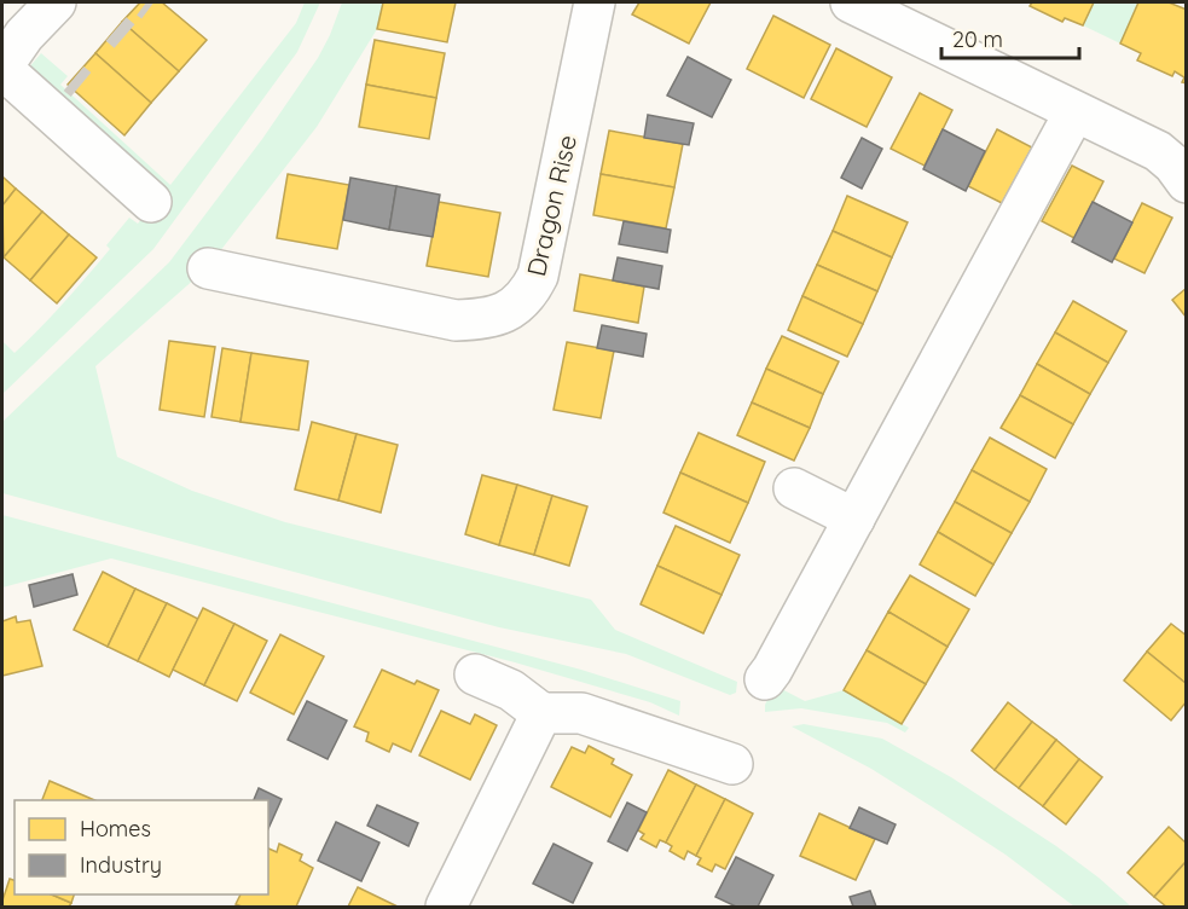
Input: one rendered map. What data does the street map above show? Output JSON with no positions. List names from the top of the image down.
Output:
{
  "streets": {
    "street": ["Dragon Rise"]
  },
  "legend": ["Homes", "Industry"],
  "scale_bar": "20 m"
}
